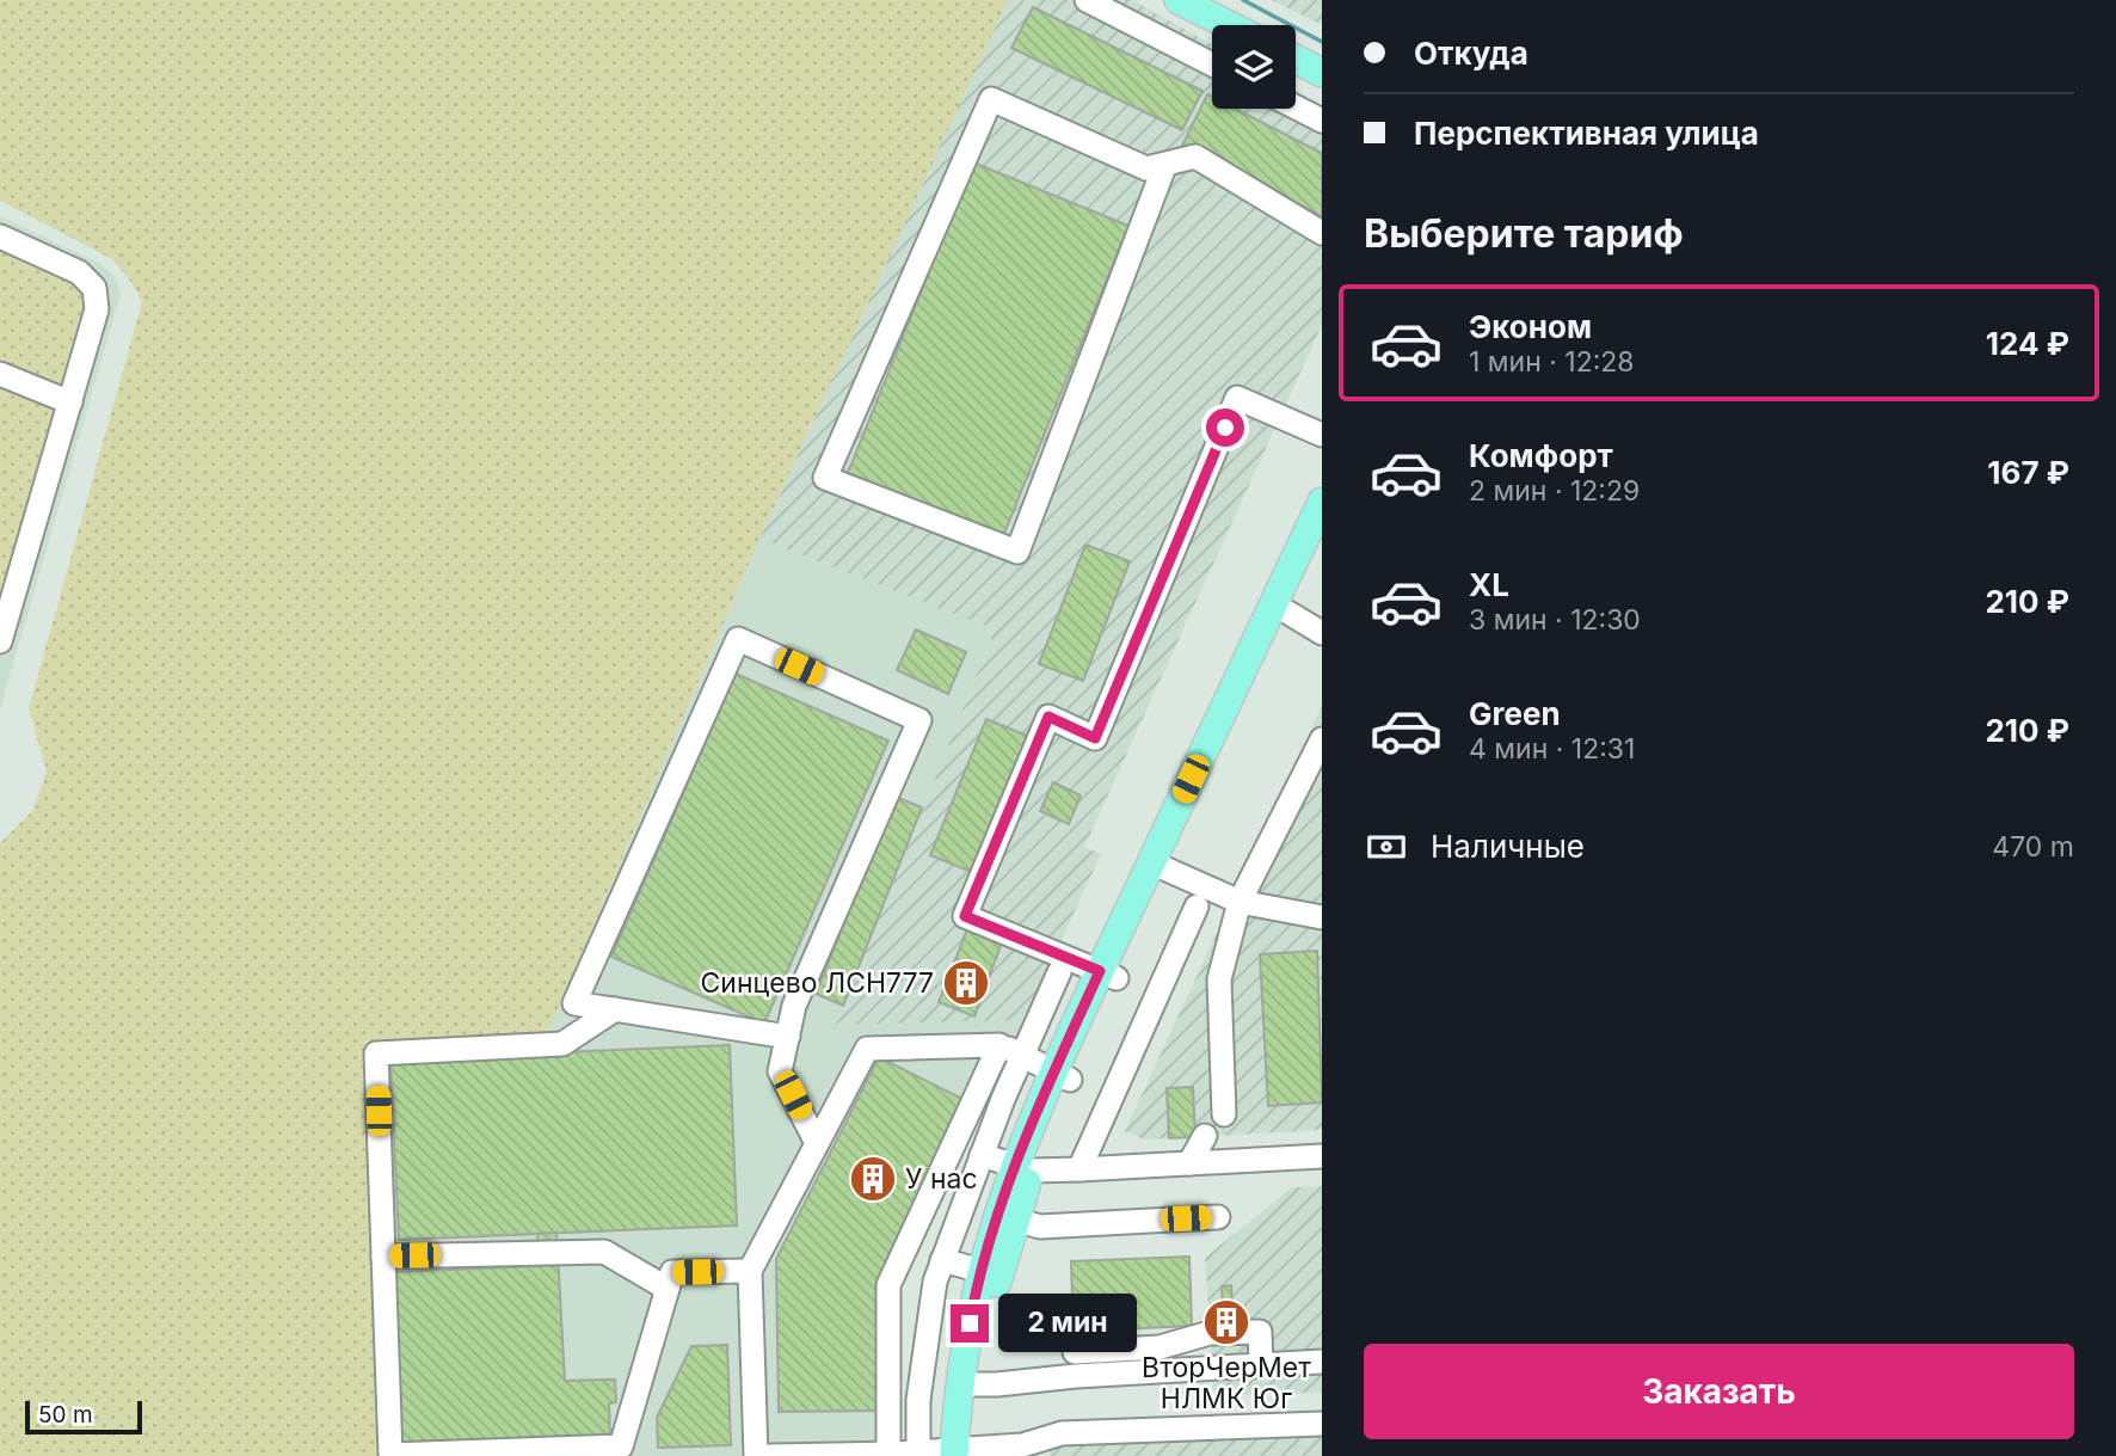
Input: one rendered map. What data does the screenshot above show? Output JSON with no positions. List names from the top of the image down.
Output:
{
  "places": {
    "building": ["Синцево ЛСН777", "У нас", "ВторЧерМет НЛМК Юг"]
  },
  "scale_bar": "50 m",
  "page": {
    "banner": ["Откуда", "Перспективная улица"],
    "heading": "Выберите тариф",
    "list": [
      {
        "name": "Эконом",
        "note": "1 мин · 12:28",
        "value": "124 ₽"
      },
      {
        "name": "Комфорт",
        "note": "2 мин · 12:29",
        "value": "167 ₽"
      },
      {
        "name": "XL",
        "note": "3 мин · 12:30",
        "value": "210 ₽"
      },
      {
        "name": "Green",
        "note": "4 мин · 12:31",
        "value": "210 ₽"
      }
    ],
    "pay": ["Наличные", "470 m"],
    "bubble": "2 мин",
    "buttons": "Заказать",
    "scale": "50 m"
  }
}
